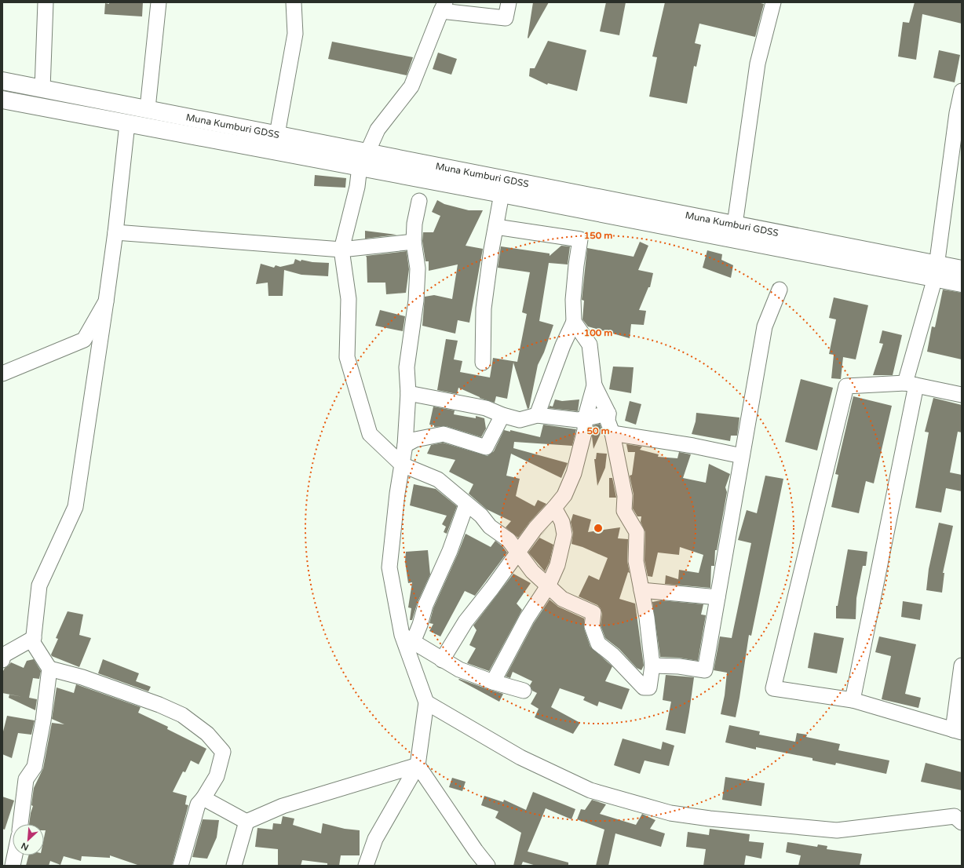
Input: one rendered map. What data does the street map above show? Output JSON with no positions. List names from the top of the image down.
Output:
{
  "streets": {
    "highway": ["Muna Kumburi GDSS"]
  },
  "north": "bottom left",
  "rings": ["150 m", "100 m", "50 m"]
}
